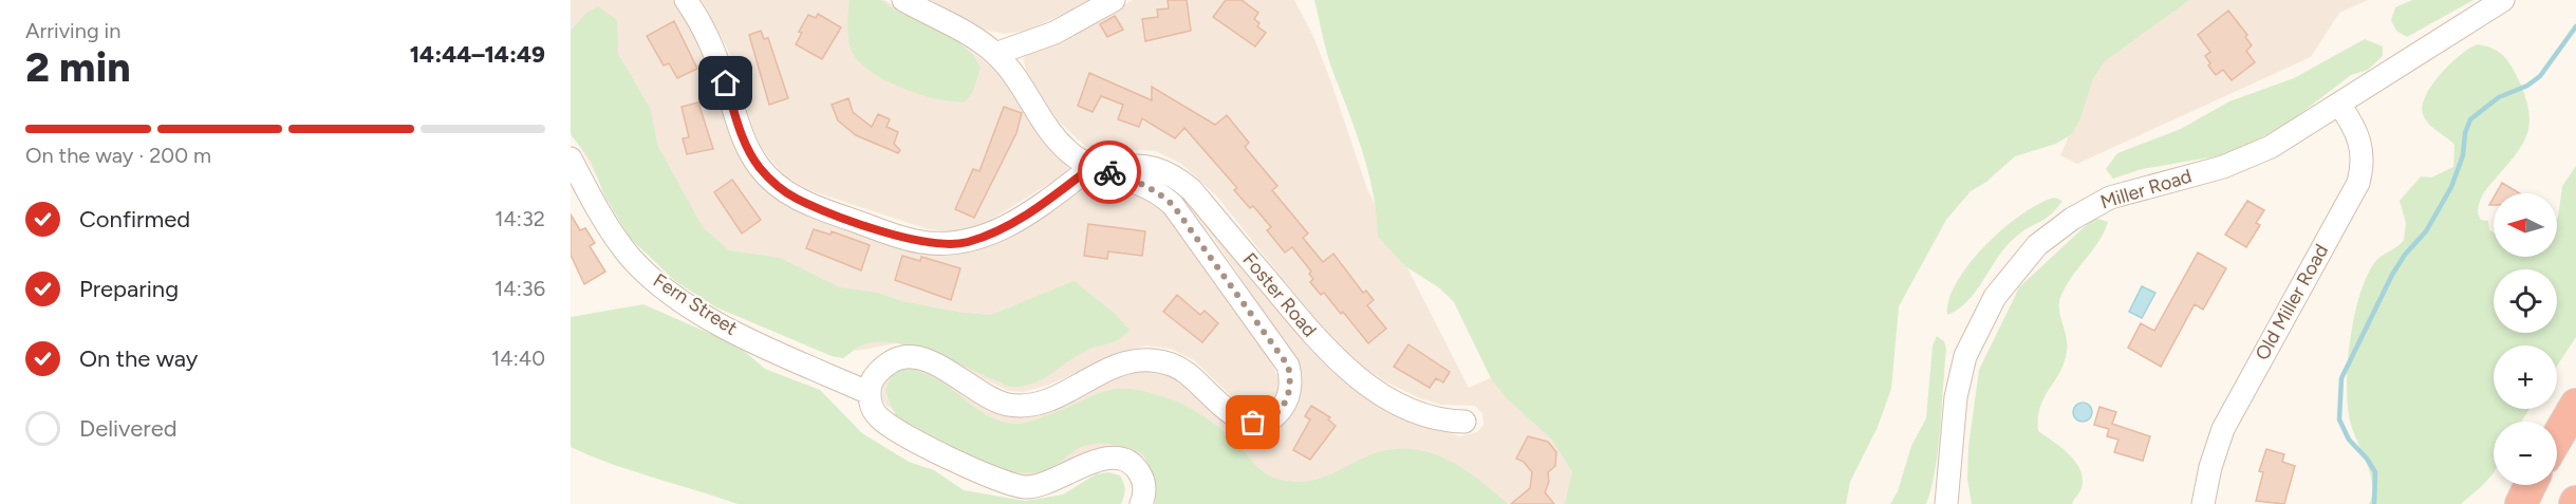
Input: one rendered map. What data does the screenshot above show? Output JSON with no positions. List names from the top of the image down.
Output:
{
  "streets": {
    "street": [
      "Miller Road",
      "Foster Road",
      "Old Miller Road",
      "Fern Street"
    ]
  },
  "crossings": [
    ["Miller Road", "Old Miller Road"]
  ],
  "north": "left",
  "page": {
    "heading": ["2 min", "Arriving in", "14:44–14:49"],
    "bar": "On the way · 200 m",
    "list": [
      ["Confirmed", "14:32"],
      ["Preparing", "14:36"],
      ["On the way", "14:40"],
      "Delivered"
    ],
    "map_buttons": ["+", "−"]
  }
}
